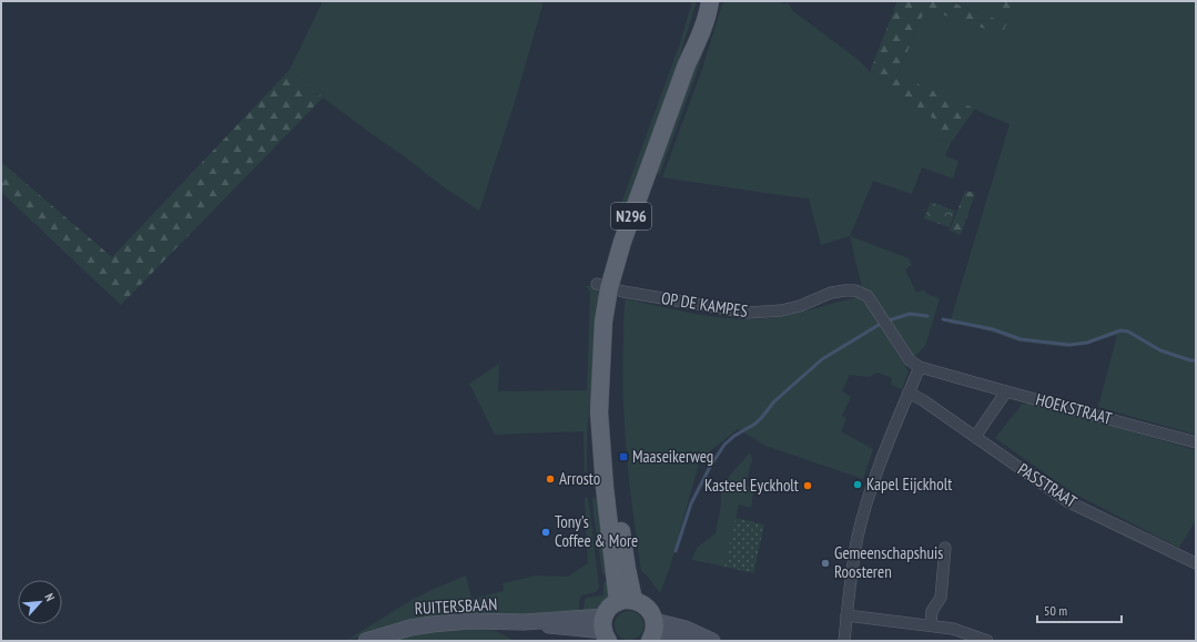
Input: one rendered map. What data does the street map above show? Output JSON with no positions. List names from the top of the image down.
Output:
{
  "streets": {
    "main road": ["N296"],
    "street": [
      "OP DE KAMPES",
      "HOEKSTRAAT",
      "PASSTRAAT",
      "RUITERSBAAN"
    ]
  },
  "crossings": [
    ["N296", "OP DE KAMPES"],
    ["OP DE KAMPES", "HOEKSTRAAT"]
  ],
  "places": {
    "transit": ["Maaseikerweg"],
    "other": [
      "Arrosto",
      "Kapel Eijckholt",
      "Kasteel Eyckholt",
      "Tony's Coffee & More",
      "Gemeenschapshuis Roosteren"
    ]
  },
  "scale_bar": "50 m",
  "north": "top right"
}
